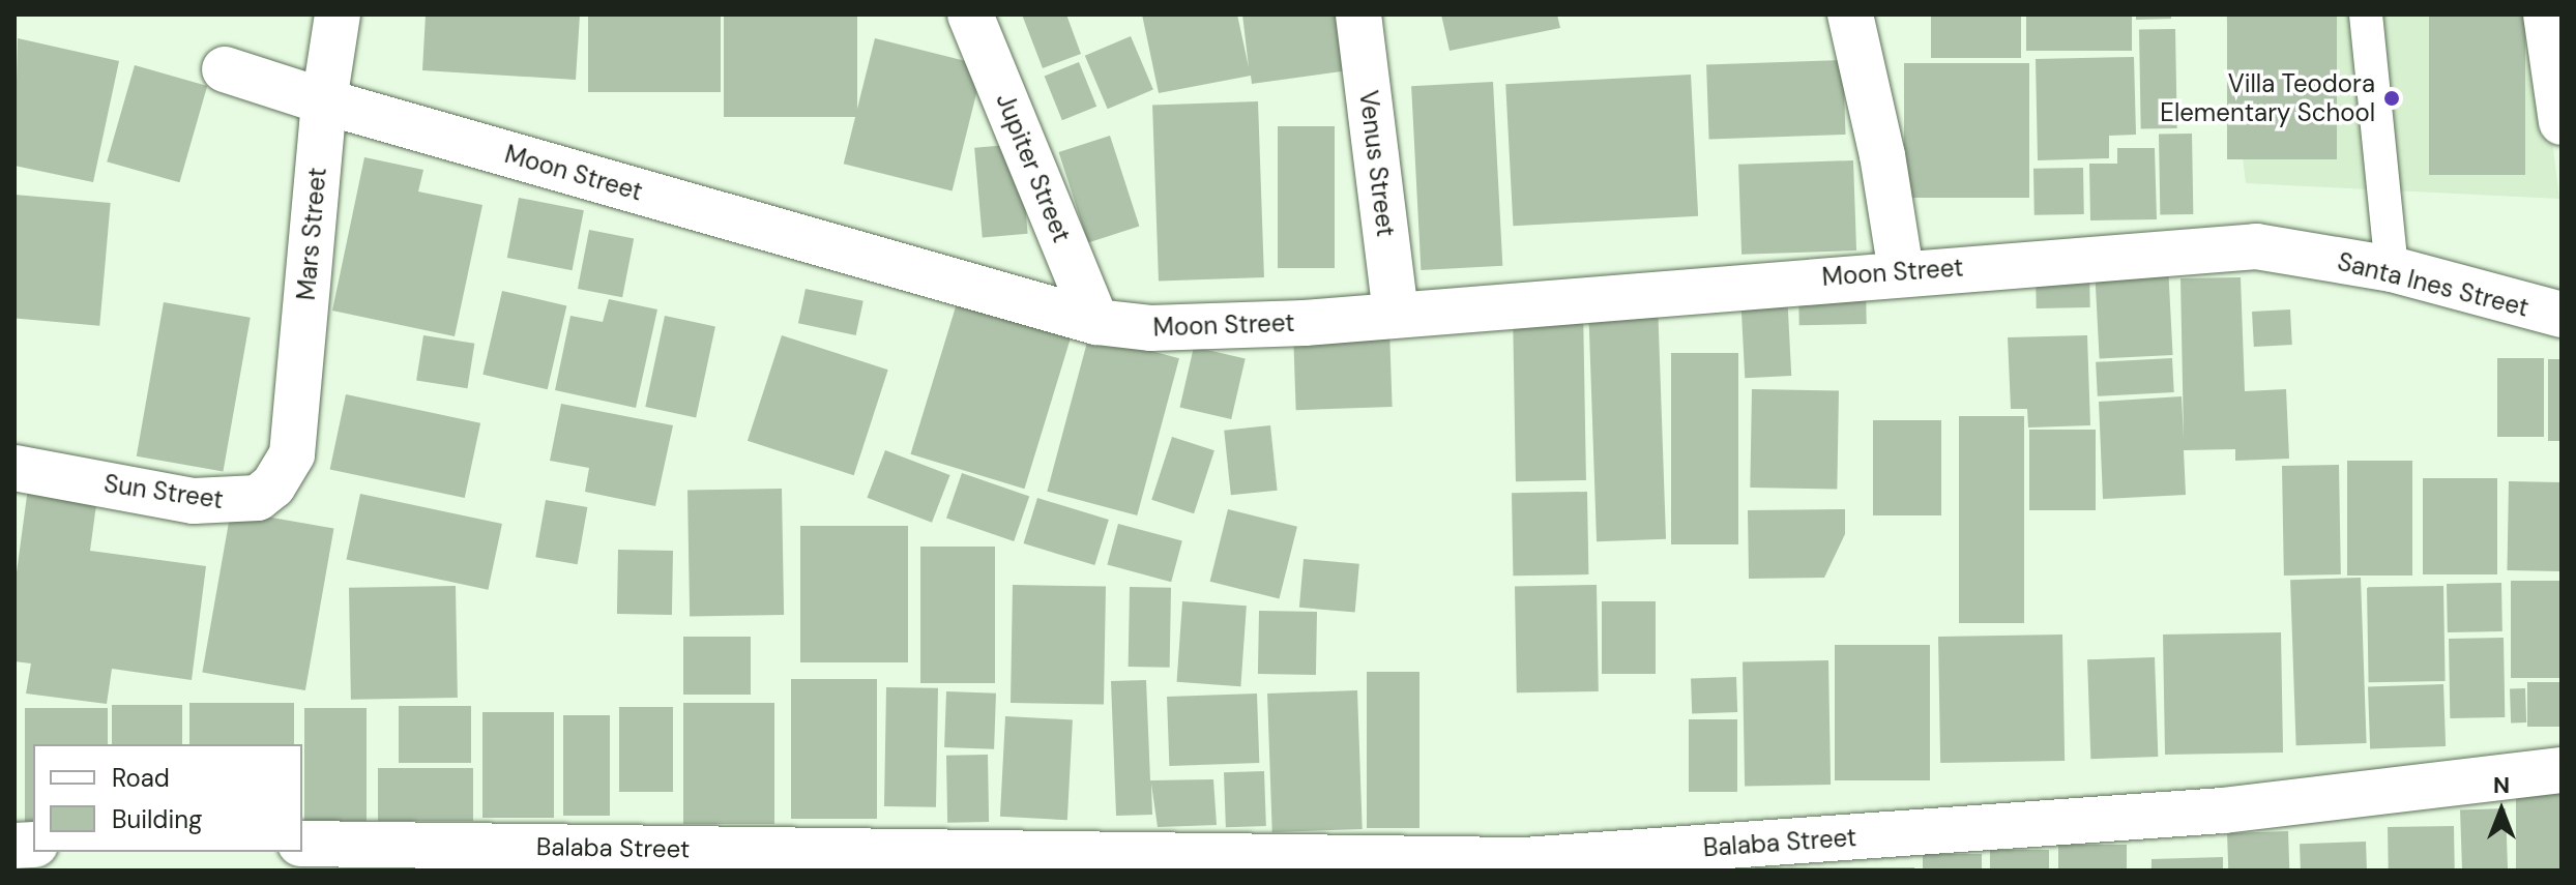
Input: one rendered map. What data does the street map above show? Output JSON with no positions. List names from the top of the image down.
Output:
{
  "streets": {
    "street": [
      "Venus Street",
      "Jupiter Street",
      "Moon Street",
      "Mars Street",
      "Santa Ines Street",
      "Sun Street",
      "Balaba Street"
    ]
  },
  "crossings": [
    ["Venus Street", "Moon Street"],
    ["Jupiter Street", "Moon Street"],
    ["Moon Street", "Mars Street"],
    ["Moon Street", "Santa Ines Street"],
    ["Mars Street", "Sun Street"]
  ],
  "places": ["Villa Teodora Elementary School"],
  "legend": ["Road", "Building"],
  "north": "top"
}
